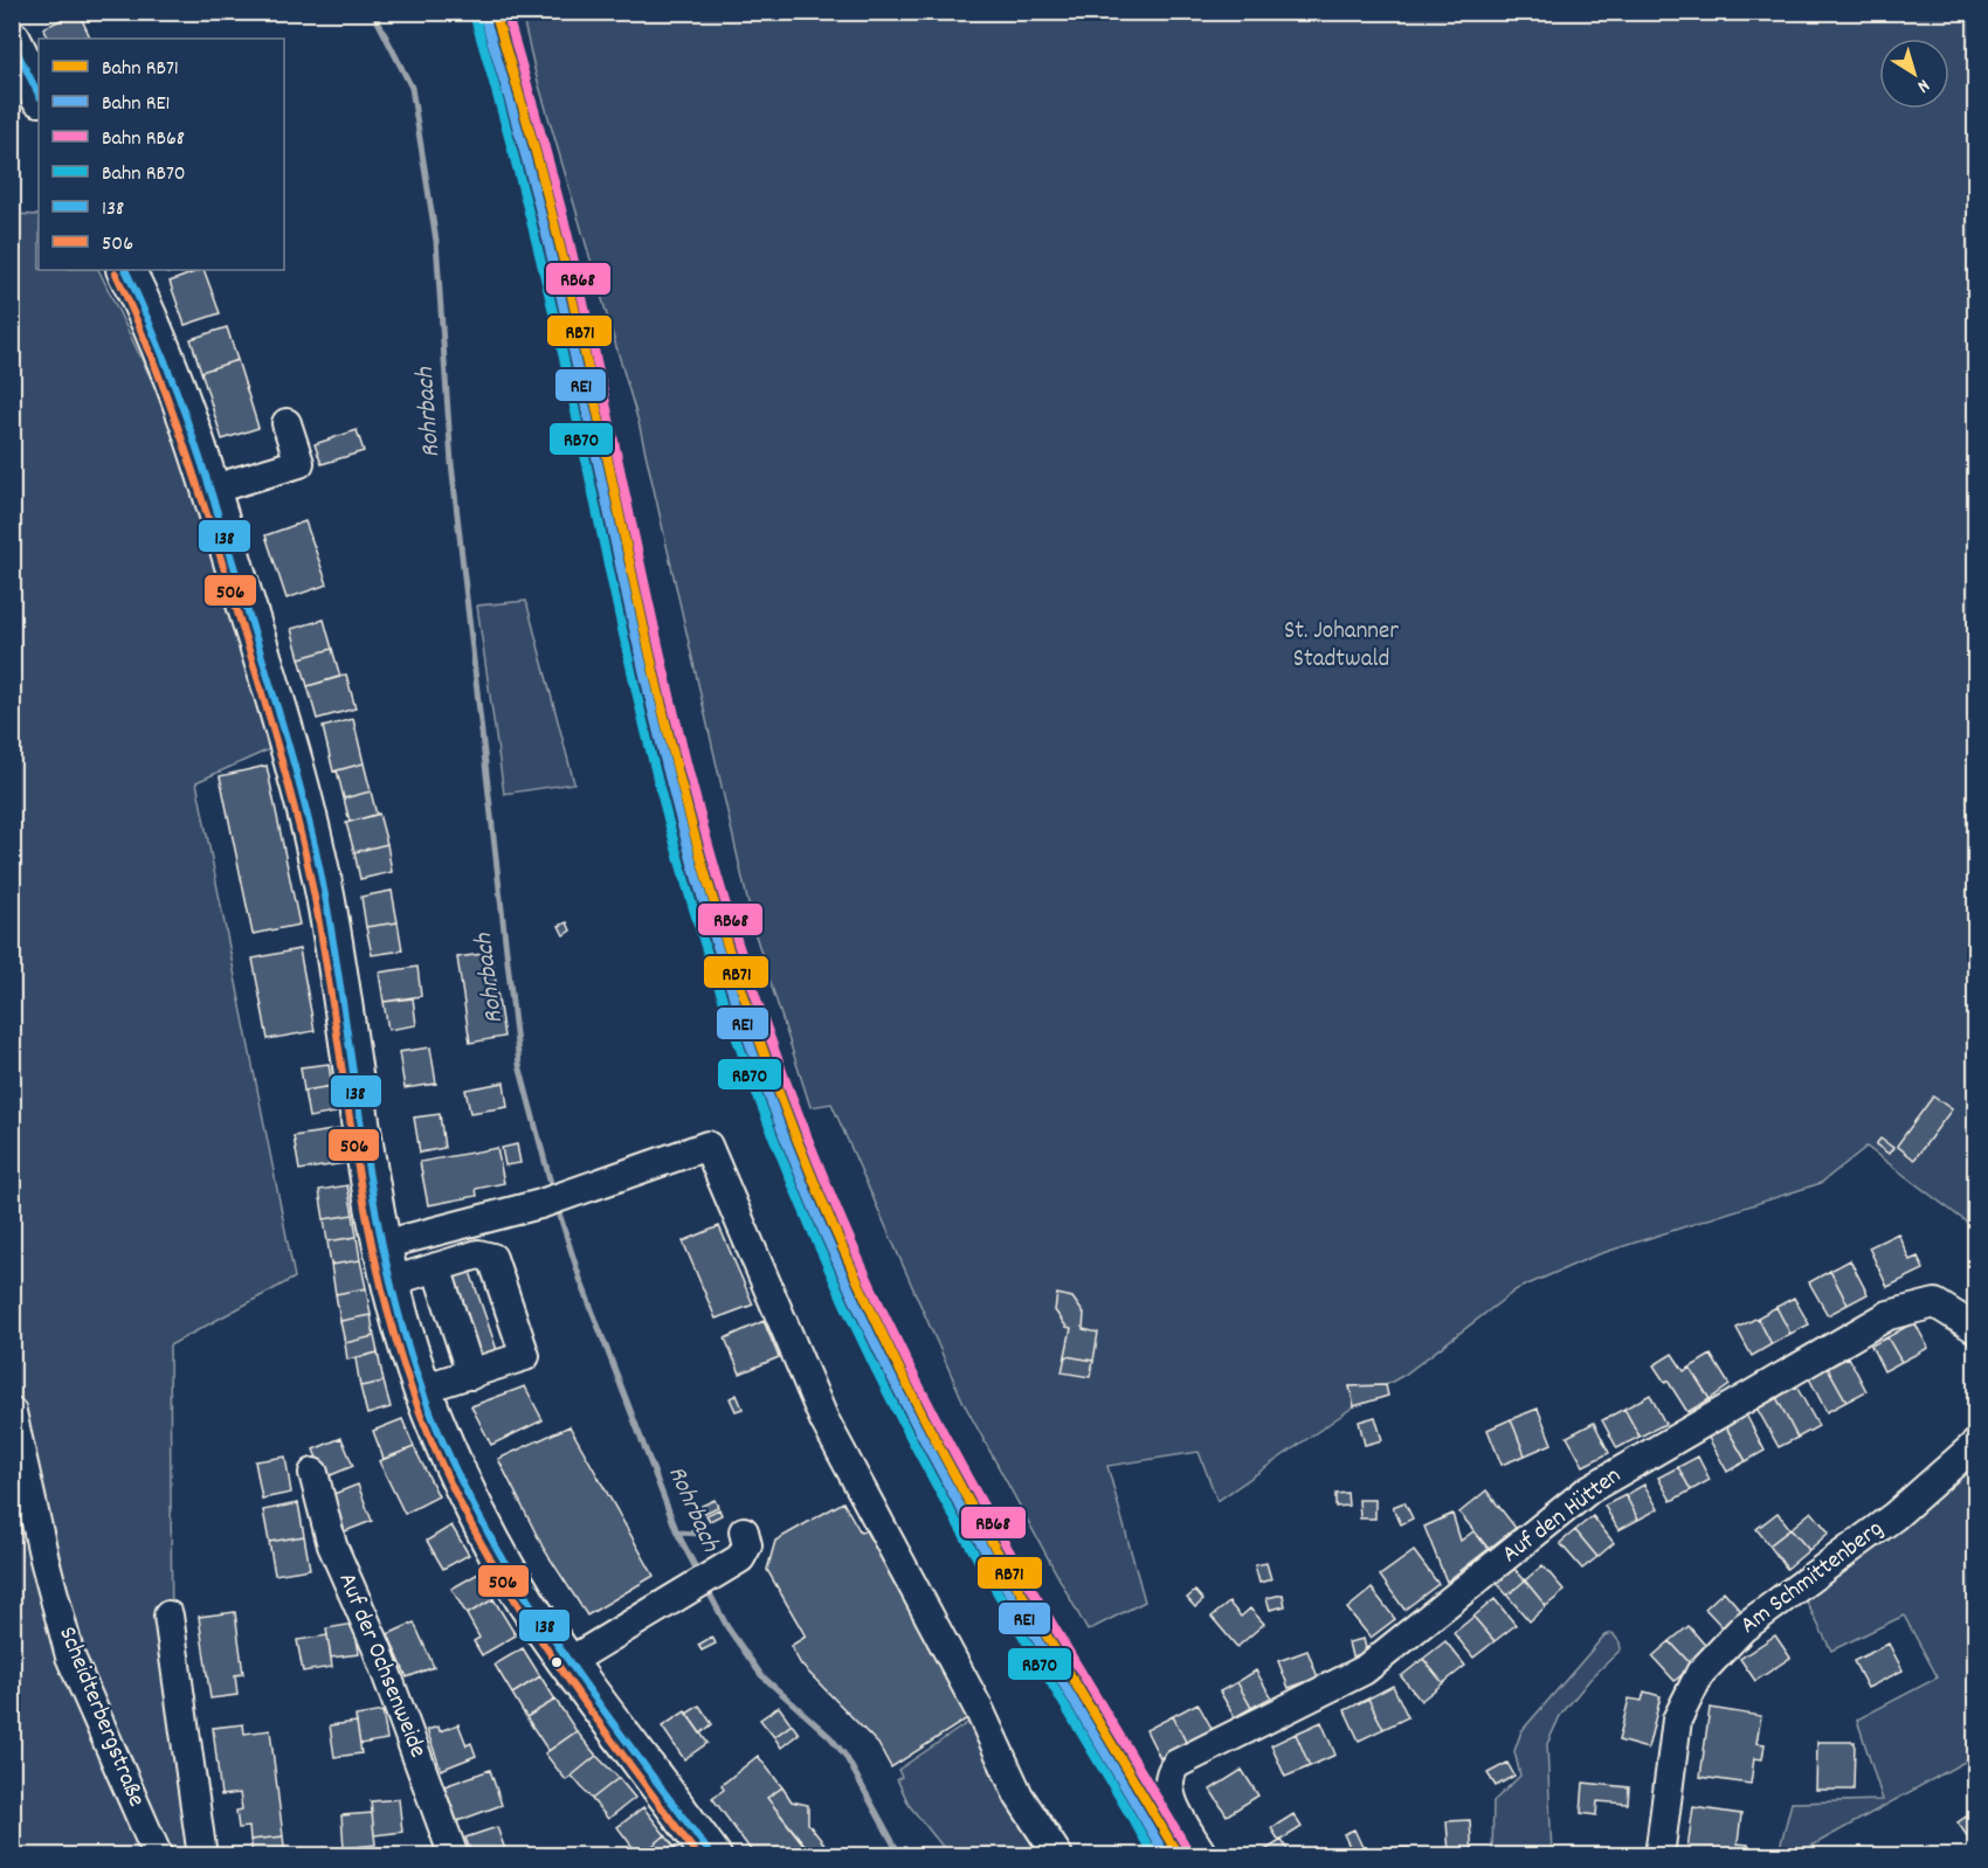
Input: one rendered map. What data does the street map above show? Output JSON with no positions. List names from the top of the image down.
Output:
{
  "streets": {
    "street": [
      "Auf den Hütten",
      "Am Schmittenberg",
      "Auf der Ochsenweide",
      "Scheidterbergstraße"
    ]
  },
  "water": ["Rohrbach"],
  "parks": ["St. Johanner Stadtwald"],
  "lines": [
    "rail line RB71",
    "rail line RB68",
    "rail line RE1",
    "rail line RB70",
    "transit line 138",
    "transit line 506"
  ],
  "legend": [
    "Bahn RB71",
    "Bahn RE1",
    "Bahn RB68",
    "Bahn RB70",
    "138",
    "506"
  ],
  "north": "bottom right"
}
